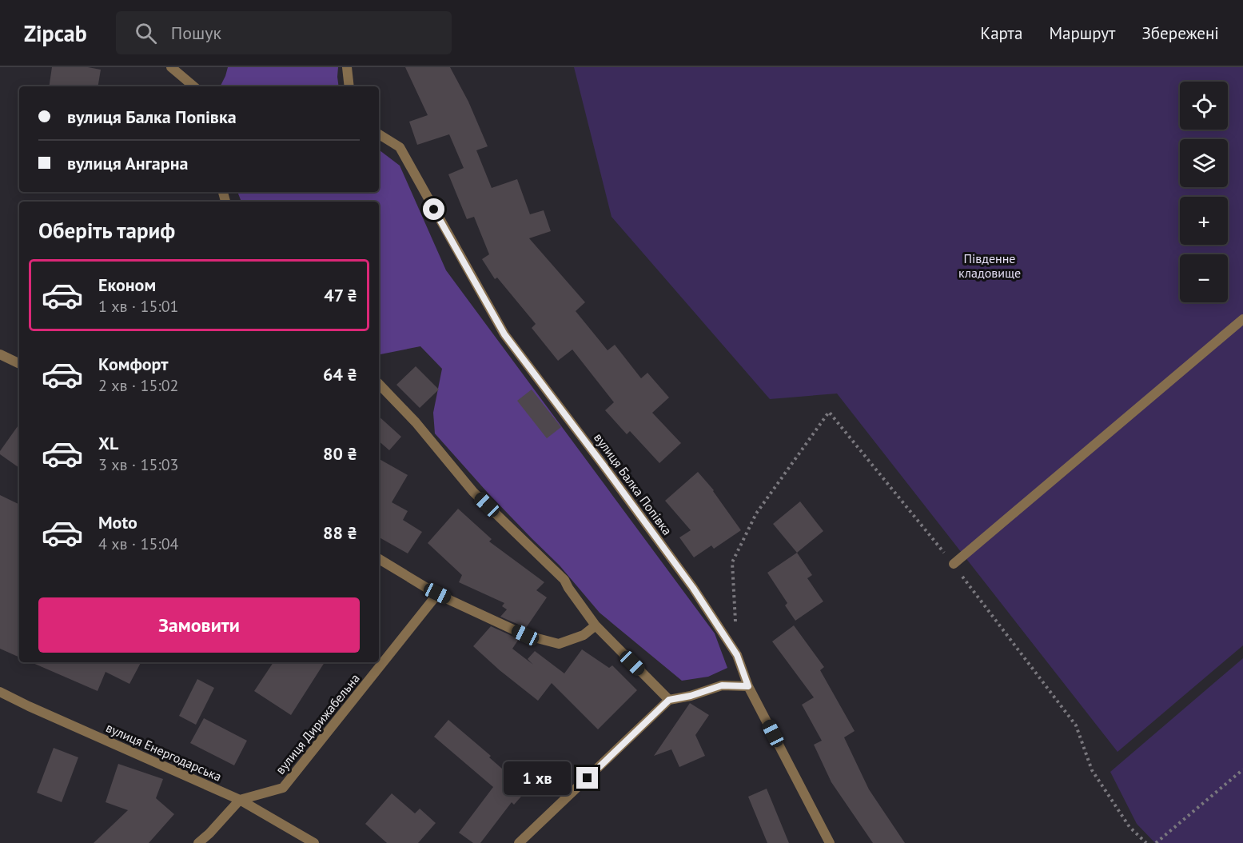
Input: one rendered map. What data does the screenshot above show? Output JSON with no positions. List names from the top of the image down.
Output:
{
  "streets": {
    "street": ["вулиця Балка Попівка", "вулиця Дирижабельна", "вулиця Енергодарська"]
  },
  "crossings": [
    ["вулиця Дирижабельна", "вулиця Енергодарська"]
  ],
  "parks": ["Південне кладовище"],
  "page": {
    "header": "Zipcab",
    "search": "Пошук",
    "nav": ["Карта", "Маршрут", "Збережені"],
    "map_buttons": ["+", "−"],
    "banner": ["вулиця Балка Попівка", "вулиця Ангарна"],
    "heading": "Оберіть тариф",
    "list": [
      {
        "name": "Економ",
        "note": "1 хв · 15:01",
        "value": "47 ₴"
      },
      {
        "name": "Комфорт",
        "note": "2 хв · 15:02",
        "value": "64 ₴"
      },
      {
        "name": "XL",
        "note": "3 хв · 15:03",
        "value": "80 ₴"
      },
      {
        "name": "Moto",
        "note": "4 хв · 15:04",
        "value": "88 ₴"
      }
    ],
    "buttons": "Замовити",
    "bubble": "1 хв"
  }
}
